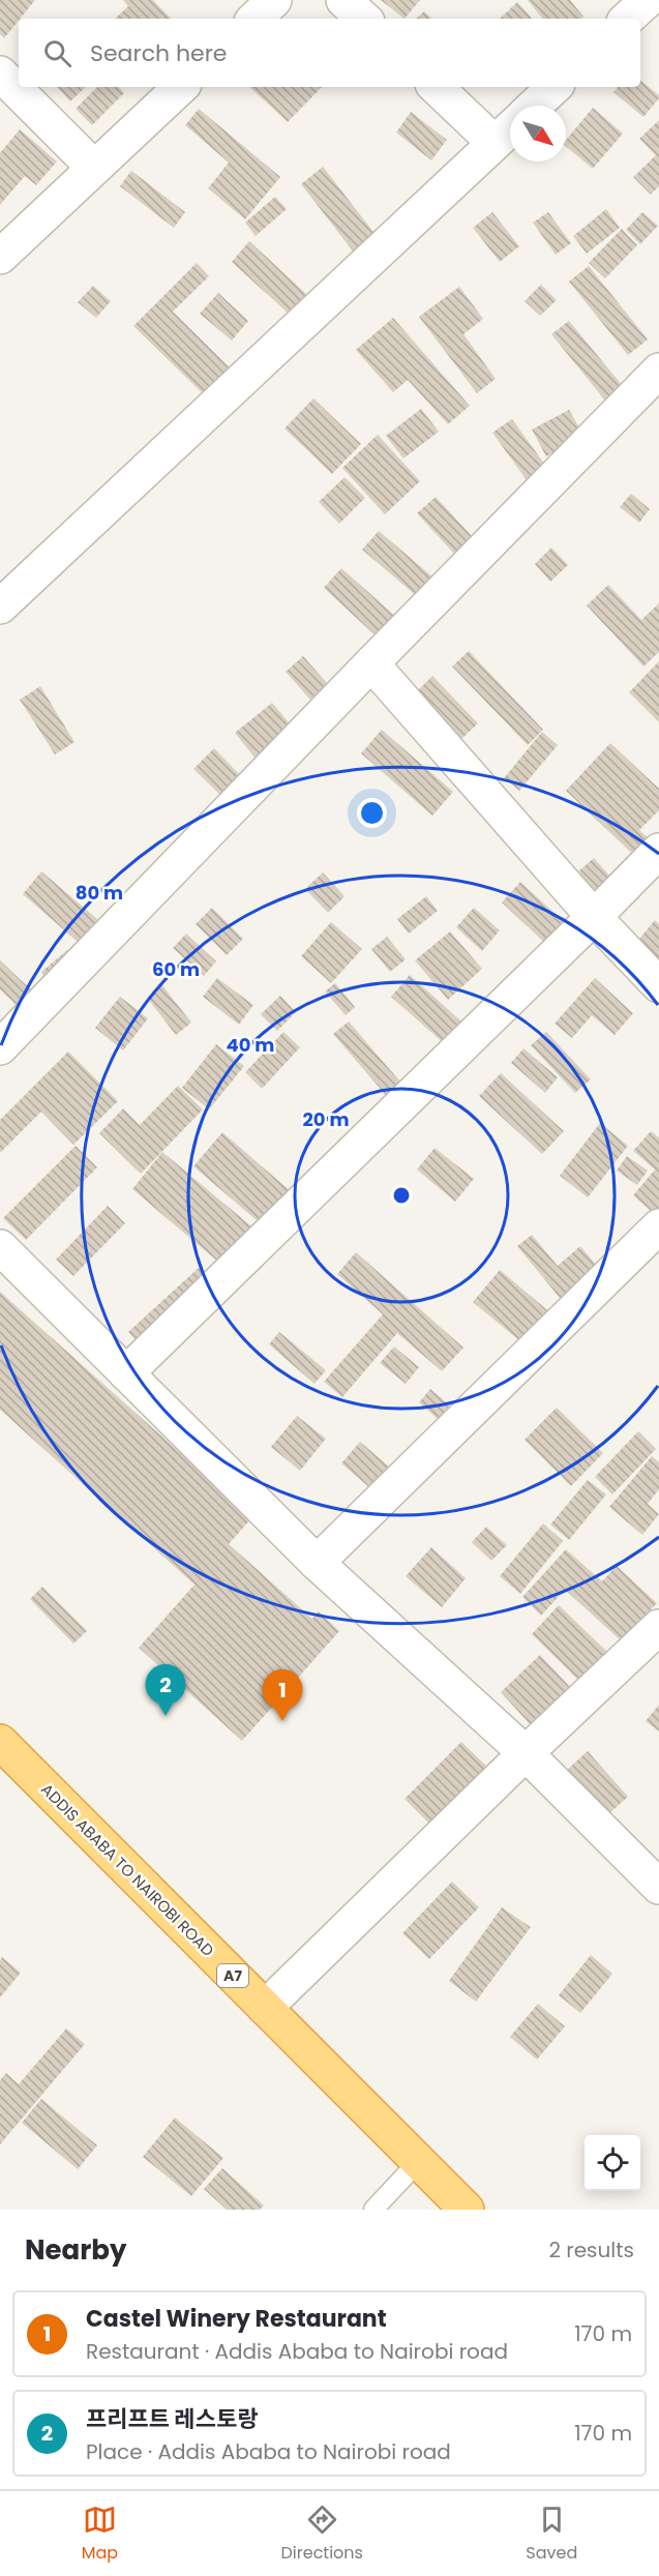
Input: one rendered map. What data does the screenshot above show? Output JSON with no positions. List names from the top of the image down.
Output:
{
  "streets": {
    "highway": ["ADDIS ABABA TO NAIROBI ROAD", "A7"]
  },
  "north": "bottom right",
  "page": {
    "search": "Search here",
    "pins": ["2", "1"],
    "heading": ["Nearby", "2 results"],
    "list": [
      {
        "mark": "1",
        "name": "Castel Winery Restaurant",
        "note": "Restaurant · Addis Ababa to Nairobi road",
        "value": "170 m"
      },
      {
        "mark": "2",
        "name": "프리프트 레스토랑",
        "note": "Place · Addis Ababa to Nairobi road",
        "value": "170 m"
      }
    ],
    "nav": ["Map", "Directions", "Saved"]
  },
  "rings": [
    "80 m",
    "60 m",
    "40 m",
    "20 m"
  ]
}
